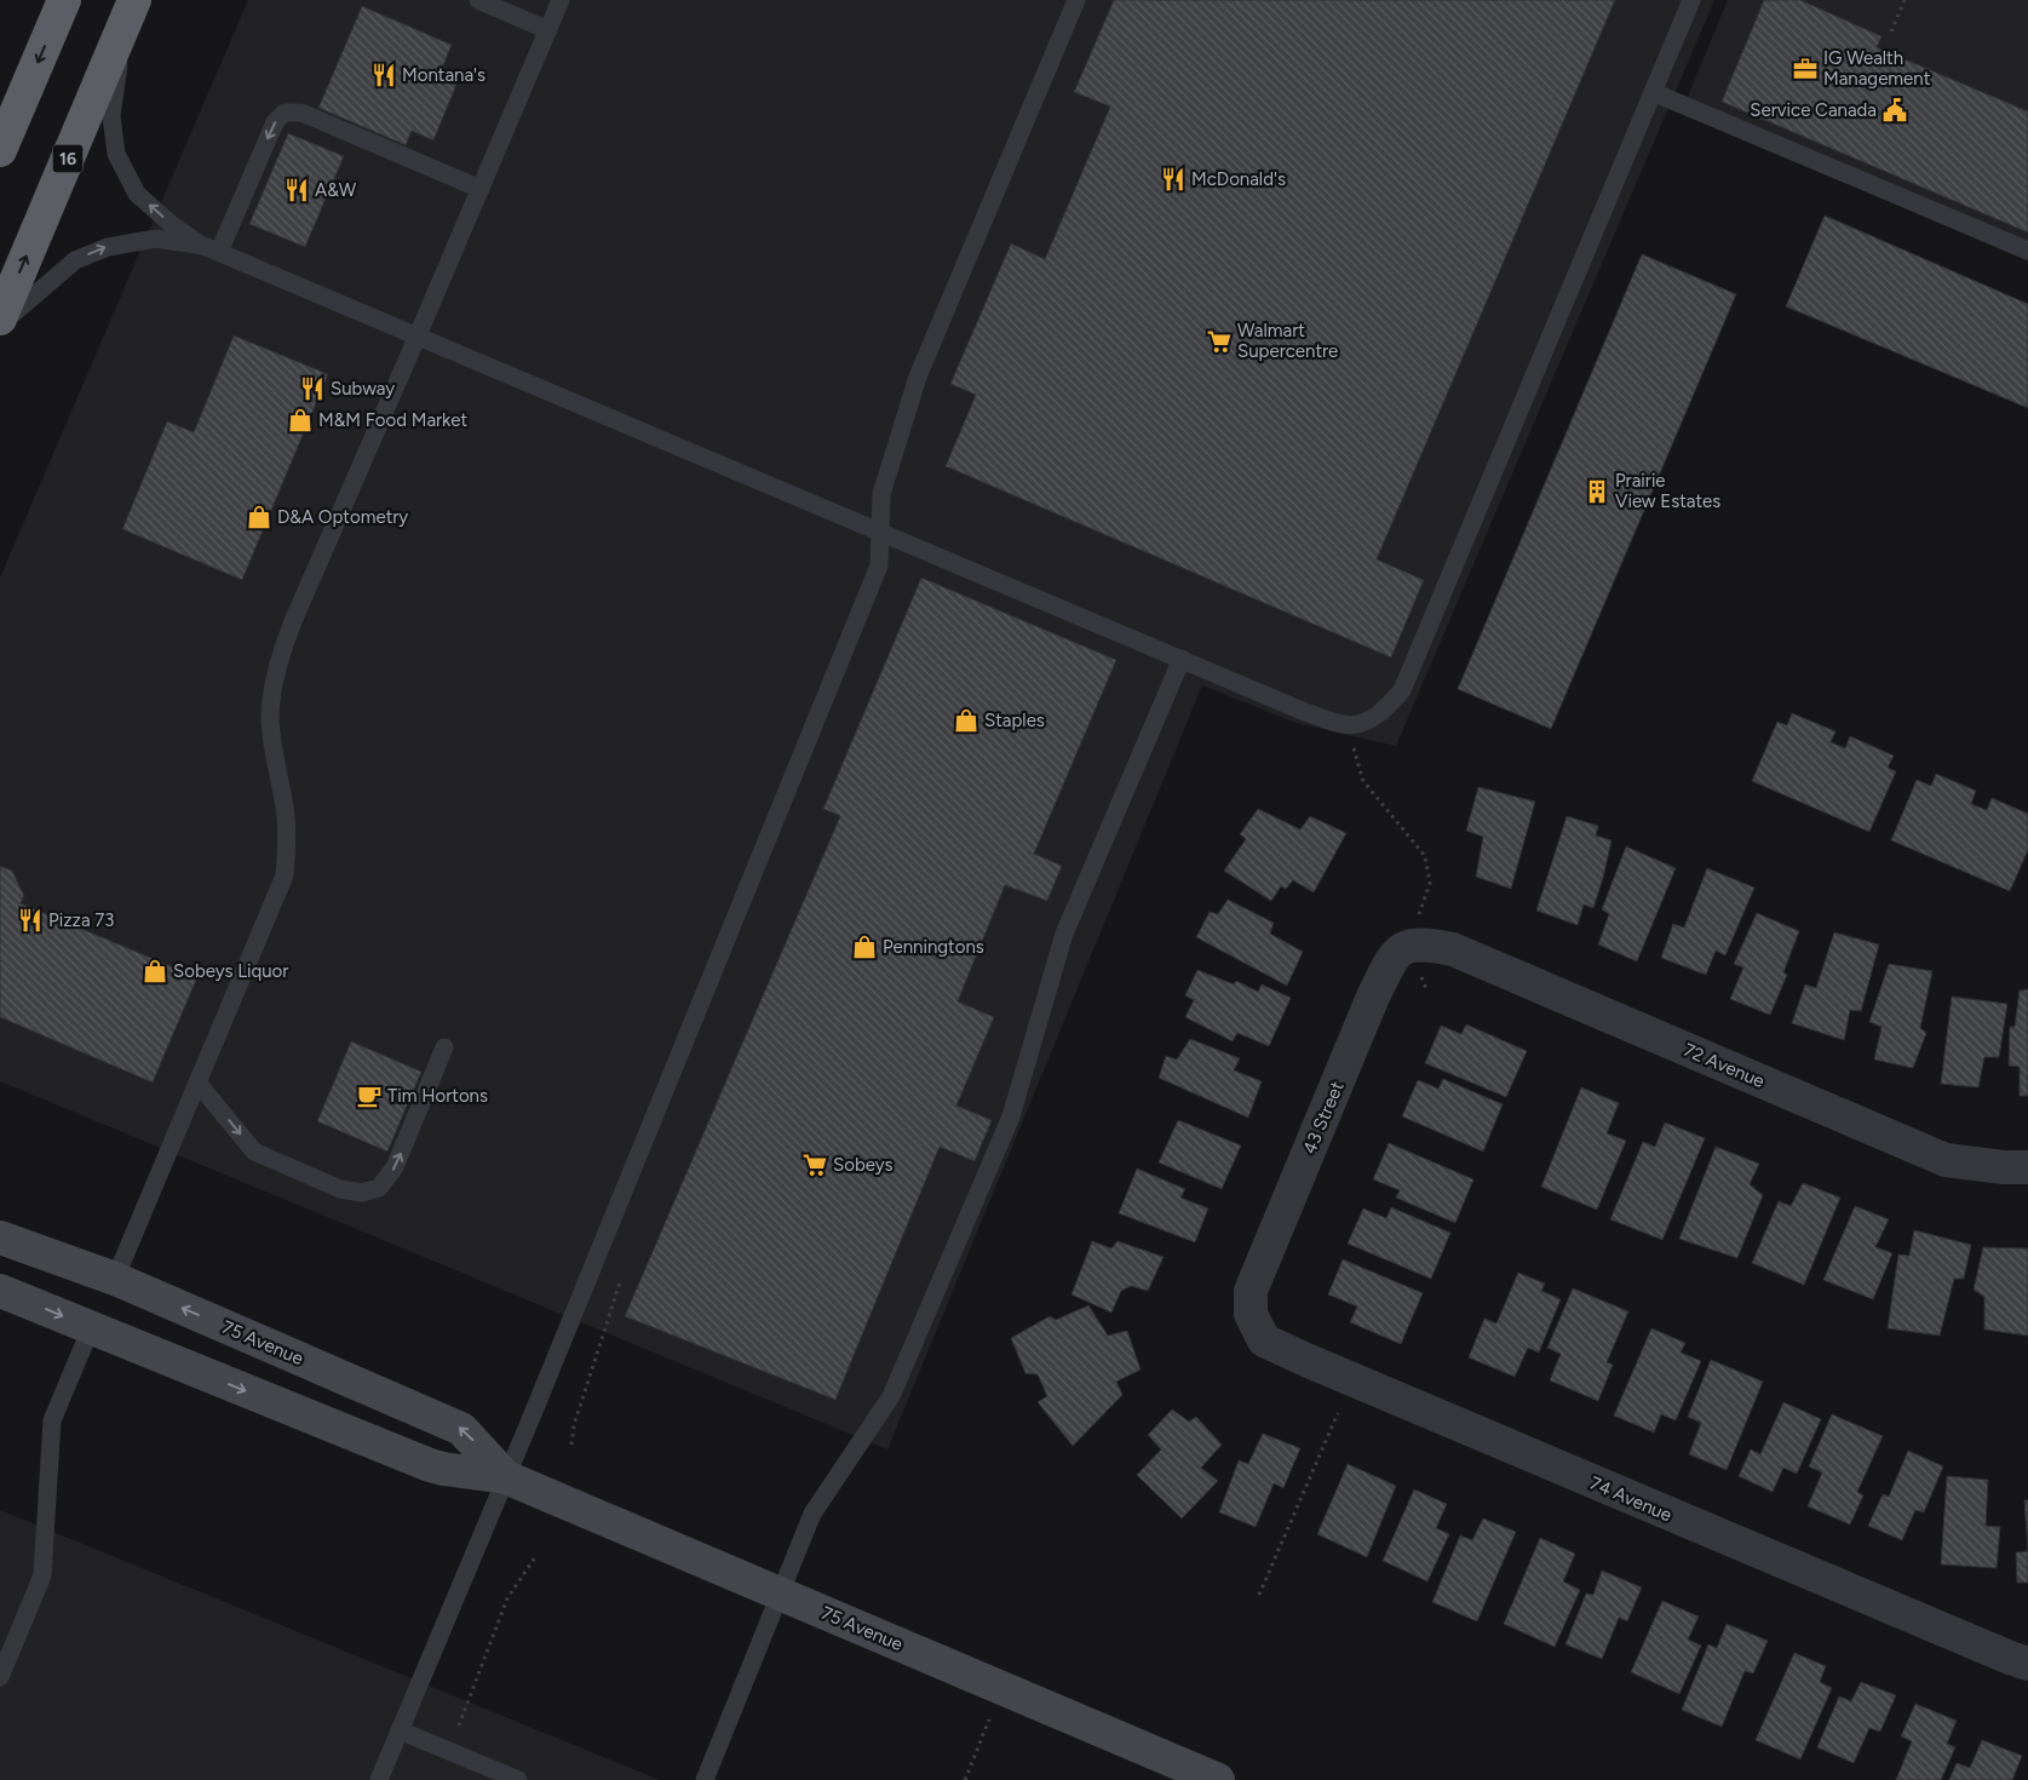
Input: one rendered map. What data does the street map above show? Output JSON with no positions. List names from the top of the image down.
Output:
{
  "streets": {
    "highway": ["16"],
    "main road": ["75 Avenue"],
    "street": ["72 Avenue", "43 Street", "74 Avenue"]
  },
  "crossings": [
    ["72 Avenue", "43 Street"],
    ["43 Street", "74 Avenue"]
  ],
  "places": {
    "office": ["IG Wealth Management"],
    "restaurant": [
      "Montana's",
      "McDonald's",
      "A&W",
      "Subway",
      "Pizza 73"
    ],
    "public building": ["Service Canada"],
    "supermarket": ["Walmart Supercentre", "Sobeys"],
    "shop": [
      "M&M Food Market",
      "D&A Optometry",
      "Staples",
      "Penningtons",
      "Sobeys Liquor"
    ],
    "building": ["Prairie View Estates"],
    "cafe": ["Tim Hortons"]
  }
}
